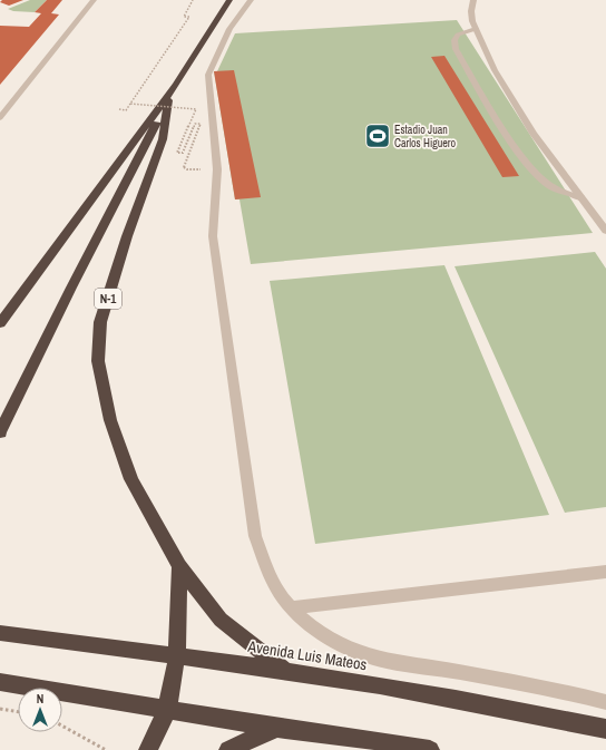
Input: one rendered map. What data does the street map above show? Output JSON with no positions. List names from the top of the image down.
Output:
{
  "streets": {
    "highway": ["N-1", "Avenida Luis Mateos"]
  },
  "crossings": [
    ["N-1", "Avenida Luis Mateos"]
  ],
  "places": {
    "sports": ["Estadio Juan Carlos Higuero"]
  },
  "north": "top"
}
